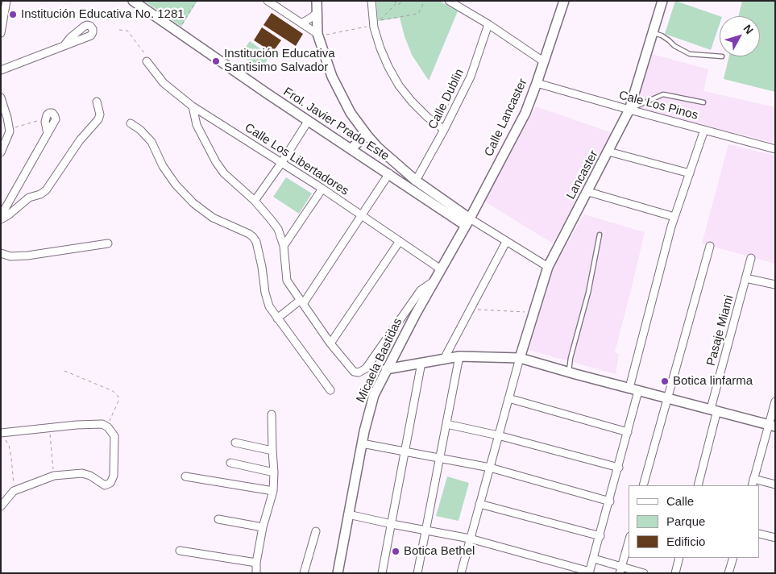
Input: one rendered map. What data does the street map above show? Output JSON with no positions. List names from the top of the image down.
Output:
{
  "streets": {
    "street": [
      "Calle Dublin",
      "Cale Los Pinos",
      "Calle Lancaster",
      "Frol. Javier Prado Este",
      "Calle Los Libertadores",
      "Lancaster",
      "Pasaje Miami",
      "Micaela Bastidas"
    ]
  },
  "crossings": [
    ["Cale Los Pinos", "Calle Lancaster"],
    ["Cale Los Pinos", "Lancaster"],
    ["Calle Lancaster", "Frol. Javier Prado Este"],
    ["Calle Lancaster", "Micaela Bastidas"],
    ["Frol. Javier Prado Este", "Micaela Bastidas"],
    ["Calle Los Libertadores", "Micaela Bastidas"]
  ],
  "places": [
    "Institución Educativa No. 1281",
    "Institución Educativa Santisimo Salvador",
    "Botica linfarma",
    "Botica Bethel"
  ],
  "legend": ["Calle", "Parque", "Edificio"],
  "north": "top right"
}
